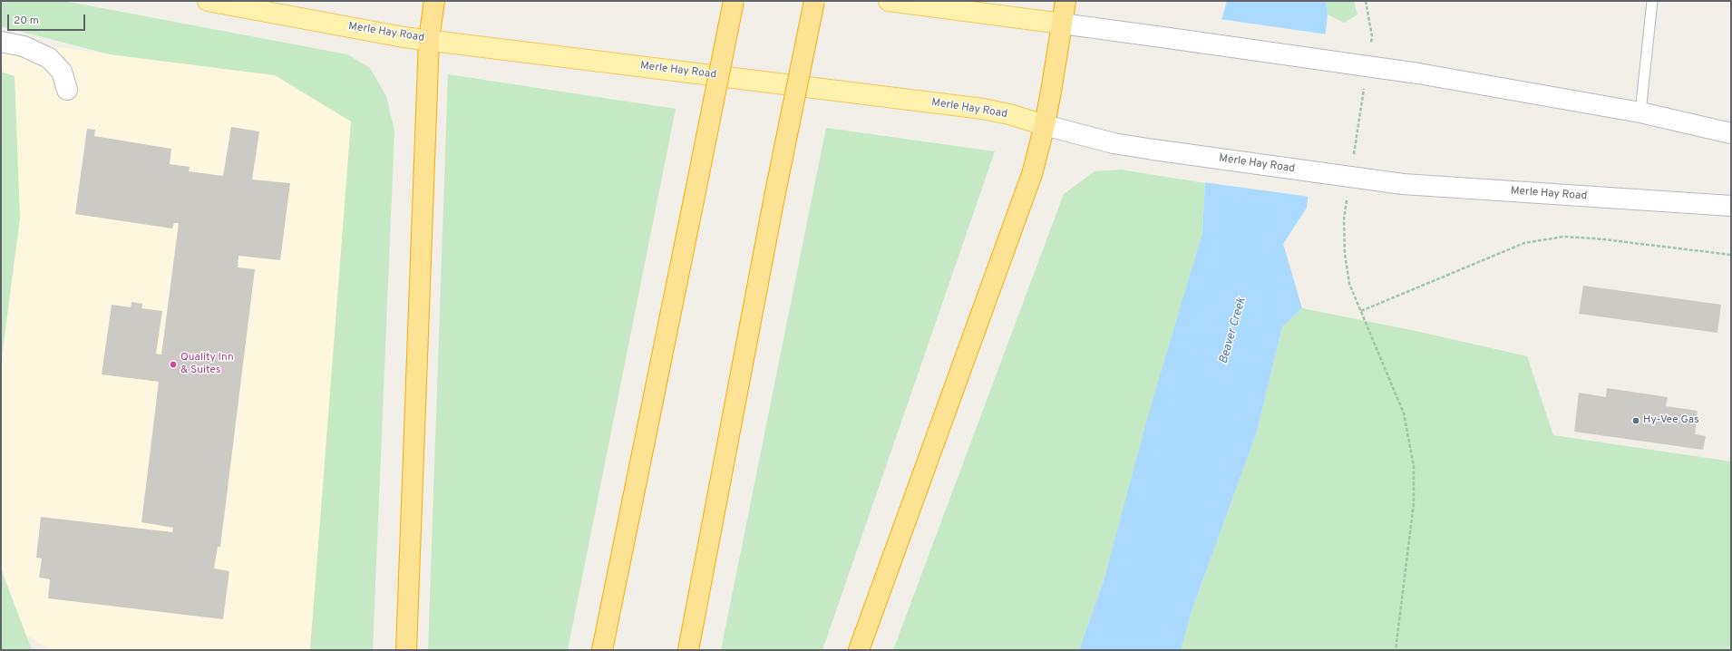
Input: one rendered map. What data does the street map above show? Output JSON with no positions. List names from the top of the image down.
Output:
{
  "streets": {
    "main road": ["Merle Hay Road"]
  },
  "water": ["Beaver Creek"],
  "places": ["Quality Inn & Suites", "Hy-Vee Gas"],
  "scale_bar": "20 m"
}
